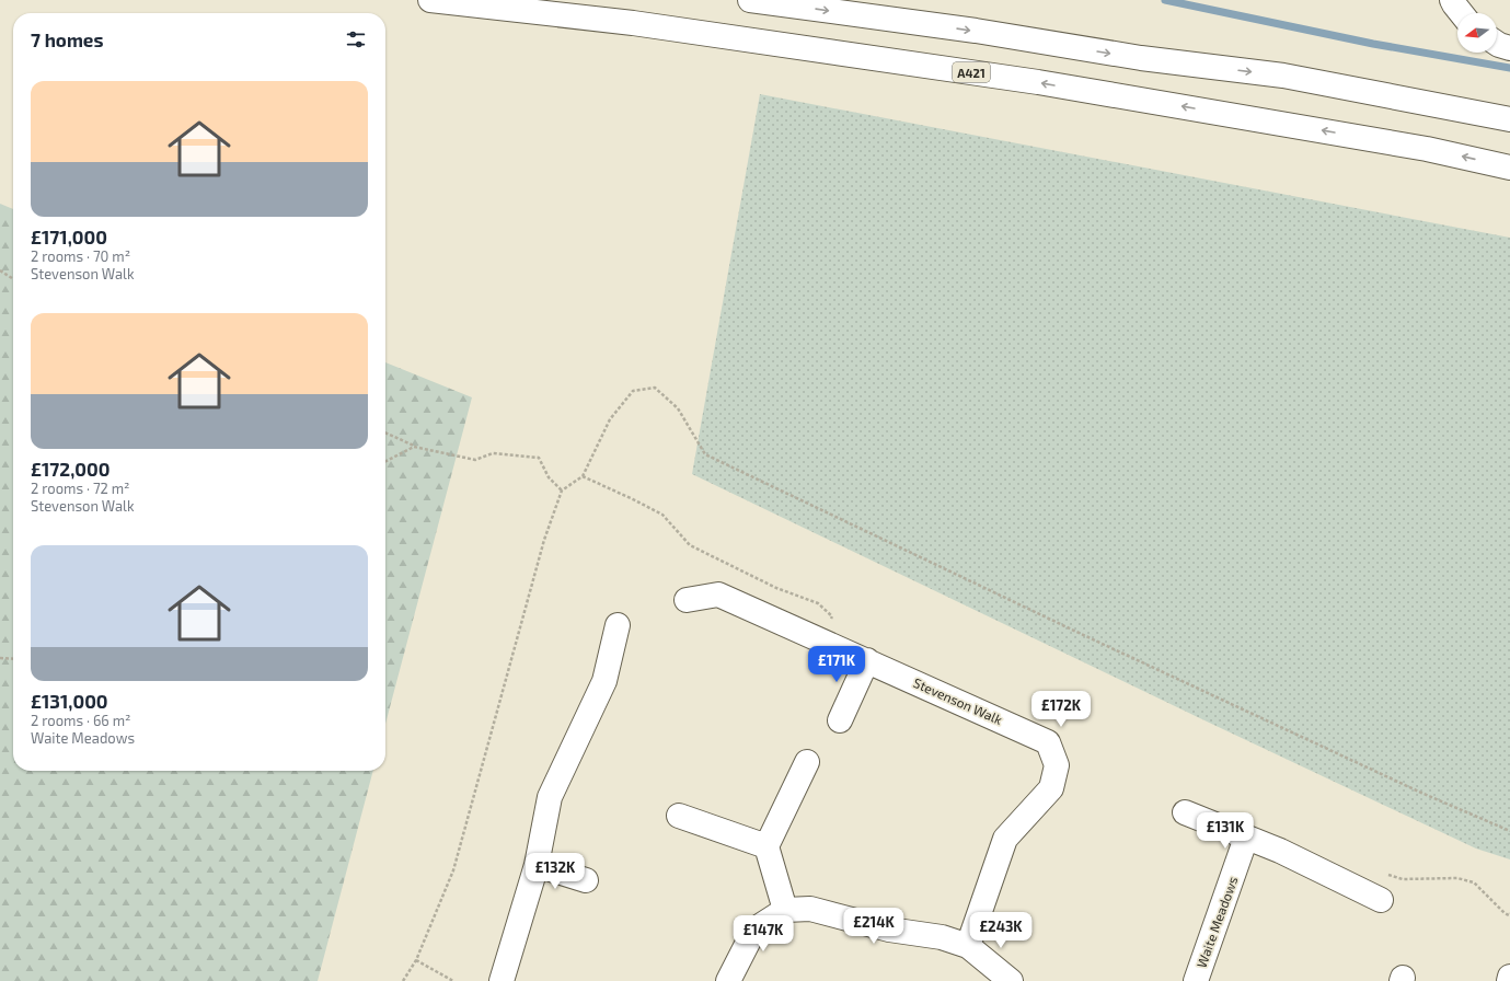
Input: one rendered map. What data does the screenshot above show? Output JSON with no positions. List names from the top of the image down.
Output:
{
  "streets": {
    "main road": ["A421", "Stevenson Walk", "Waite Meadows"]
  },
  "north": "left",
  "page": {
    "heading": "7 homes",
    "list": [
      {
        "name": "£171,000",
        "note": "2 rooms · 70 m² · Stevenson Walk"
      },
      {
        "name": "£172,000",
        "note": "2 rooms · 72 m² · Stevenson Walk"
      },
      {
        "name": "£131,000",
        "note": "2 rooms · 66 m² · Waite Meadows"
      }
    ],
    "price": [
      "£171K",
      "£172K",
      "£131K",
      "£132K",
      "£214K",
      "£243K",
      "£147K"
    ]
  }
}
